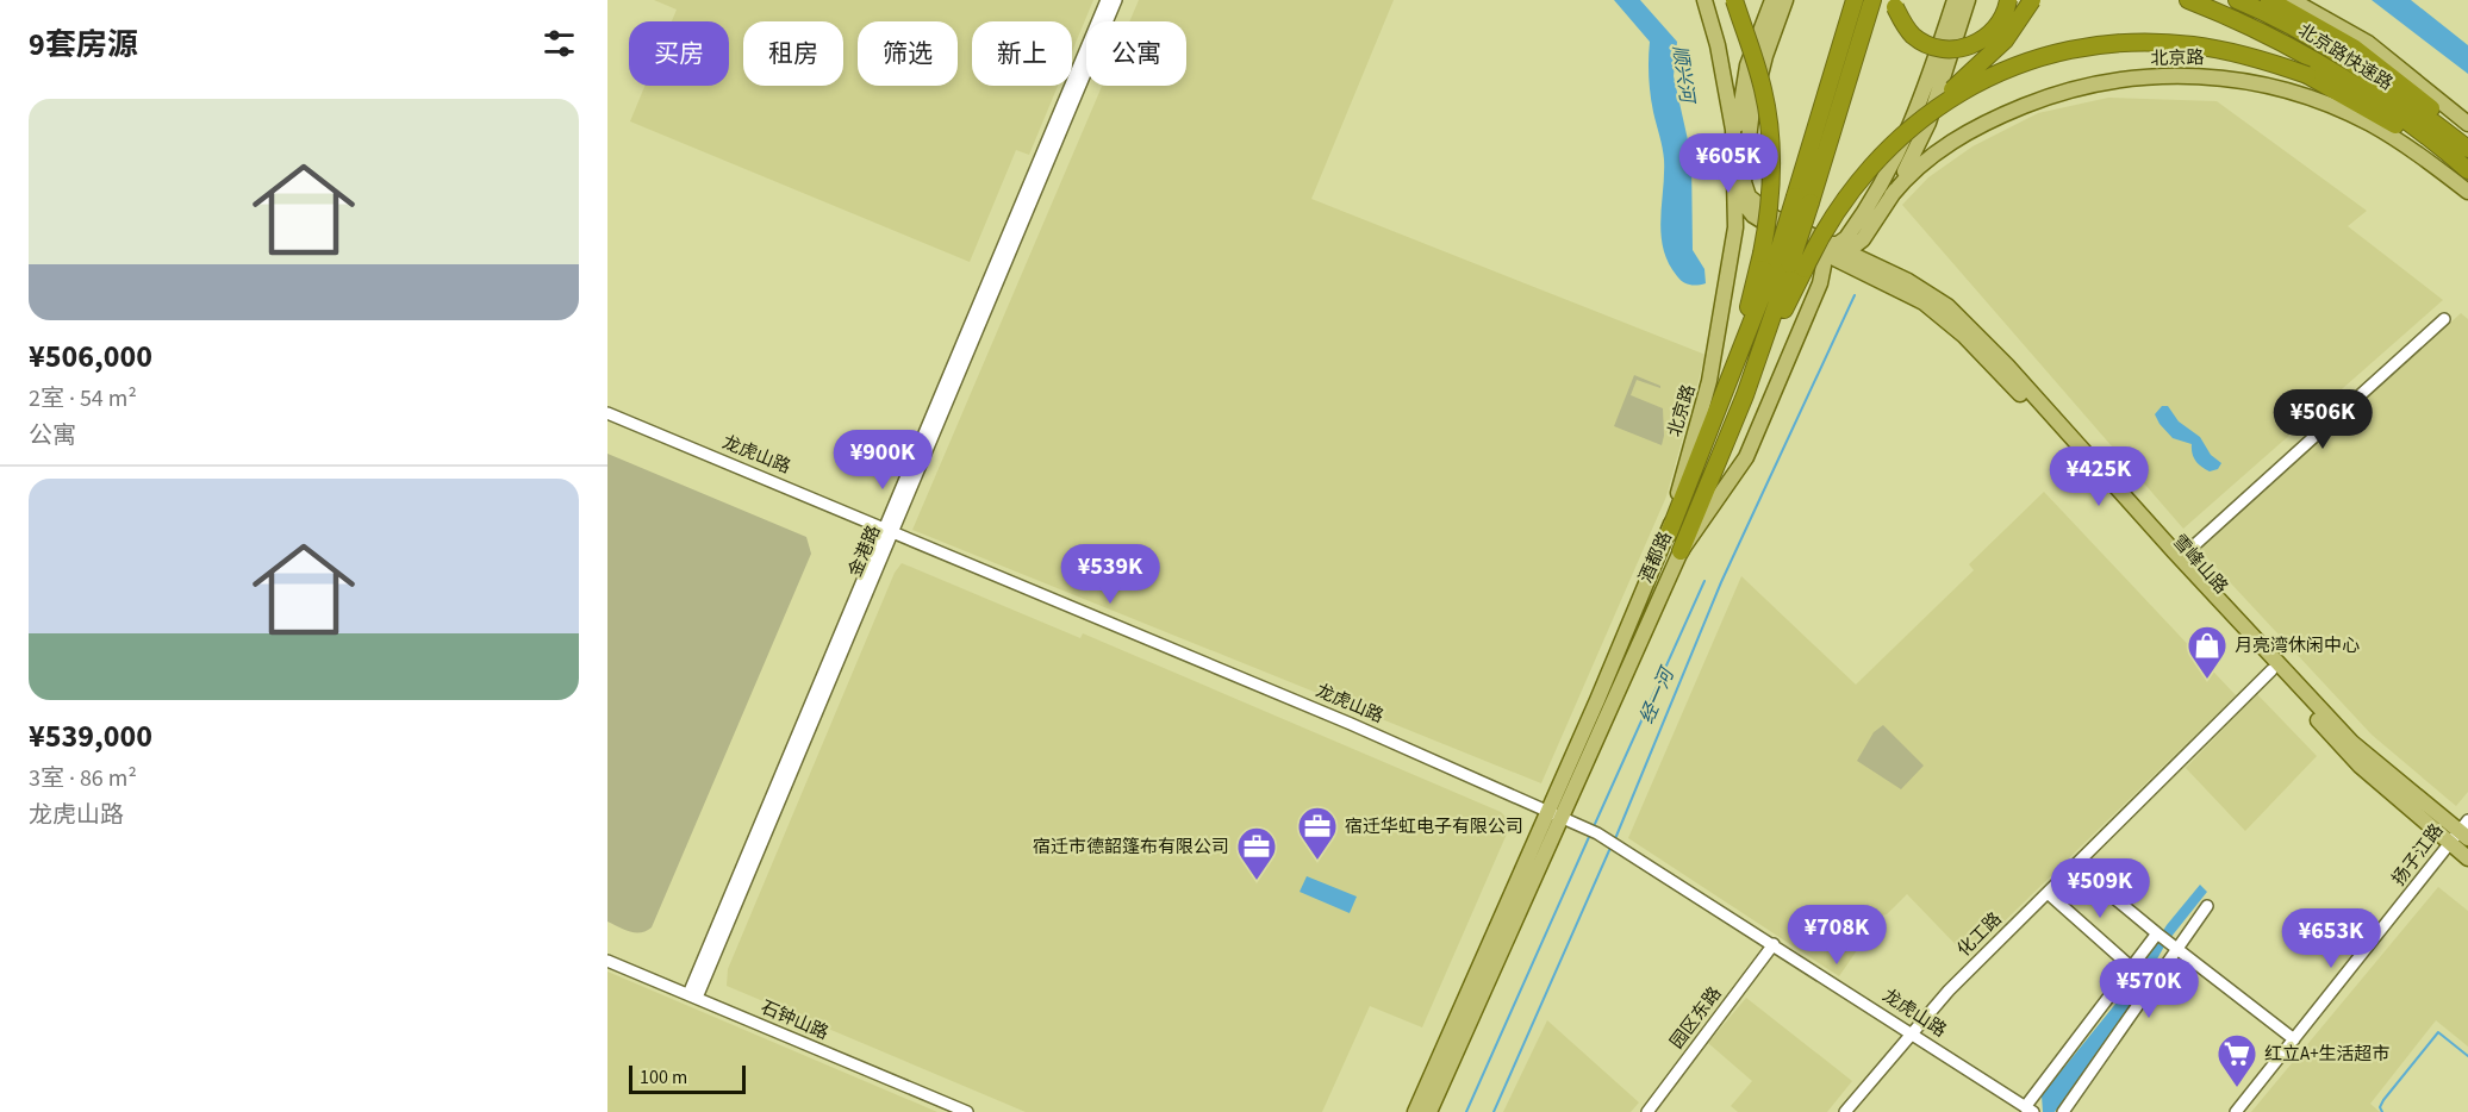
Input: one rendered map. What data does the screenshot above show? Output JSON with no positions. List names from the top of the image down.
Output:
{
  "streets": {
    "highway": ["北京路快速路", "酒都路"],
    "main road": ["北京路", "雪峰山路"],
    "street": [
      "龙虎山路",
      "金港路",
      "扬子江路",
      "化工路",
      "园区东路",
      "石钟山路"
    ]
  },
  "crossings": [
    ["北京路", "酒都路"],
    ["龙虎山路", "金港路"],
    ["龙虎山路", "酒都路"],
    ["龙虎山路", "化工路"],
    ["龙虎山路", "园区东路"],
    ["金港路", "石钟山路"],
    ["雪峰山路", "扬子江路"],
    ["雪峰山路", "化工路"]
  ],
  "water": ["顺兴河", "经一河"],
  "places": {
    "shop": ["月亮湾休闲中心"],
    "office": ["宿迁华虹电子有限公司", "宿迁市德韶篷布有限公司"],
    "supermarket": ["红立A+生活超市"]
  },
  "scale_bar": "100 m",
  "page": {
    "heading": "9套房源",
    "chip": [
      "买房",
      "租房",
      "筛选",
      "新上",
      "公寓"
    ],
    "list": [
      {
        "name": "¥506,000",
        "note": "2室 · 54 m² · 公寓"
      },
      {
        "name": "¥539,000",
        "note": "3室 · 86 m² · 龙虎山路"
      }
    ],
    "price": [
      "¥605K",
      "¥506K",
      "¥900K",
      "¥425K",
      "¥539K",
      "¥509K",
      "¥708K",
      "¥653K",
      "¥570K"
    ],
    "scale": "100 m"
  }
}
